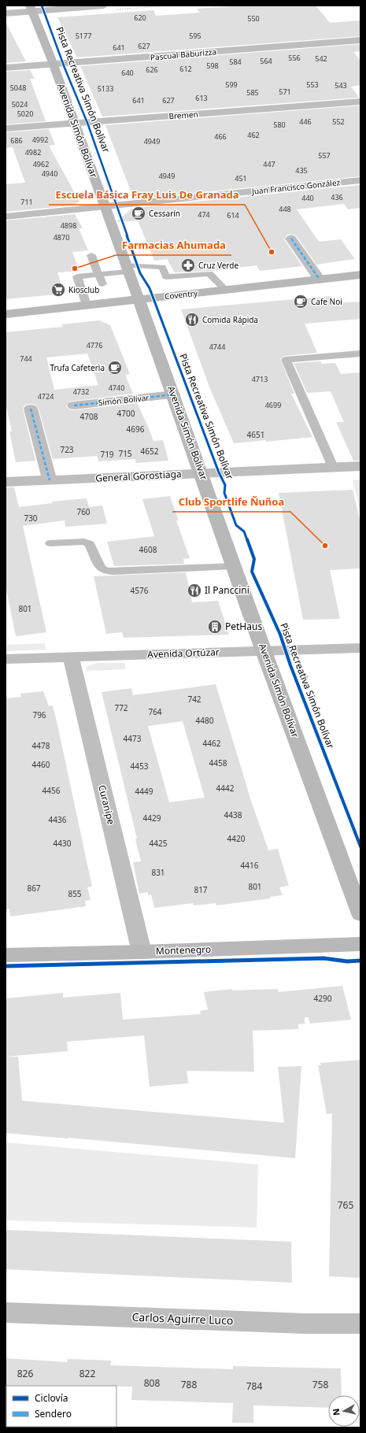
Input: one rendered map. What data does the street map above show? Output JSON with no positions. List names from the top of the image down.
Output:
{
  "streets": {
    "street": [
      "Pascual Baburizza",
      "Bremen",
      "Avenida Simón Bolívar",
      "Juan Francisco González",
      "Coventry",
      "Simón Bolívar",
      "General Gorostiaga",
      "Avenida Ortúzar",
      "Curanipe",
      "Montenegro",
      "Carlos Aguirre Luco"
    ],
    "cycle path": ["Pista Recreativa Simón Bolívar"]
  },
  "crossings": [
    ["Pascual Baburizza", "Avenida Simón Bolívar"],
    ["Bremen", "Avenida Simón Bolívar"],
    ["Avenida Simón Bolívar", "Juan Francisco González"],
    ["Avenida Simón Bolívar", "Coventry"],
    ["Avenida Simón Bolívar", "Simón Bolívar"],
    ["Avenida Simón Bolívar", "General Gorostiaga"],
    ["Avenida Simón Bolívar", "Avenida Ortúzar"],
    ["Avenida Ortúzar", "Curanipe"],
    ["Curanipe", "Montenegro"]
  ],
  "places": {
    "cafe": ["Cessarín", "Cafe Noi", "Trufa Cafeterìa"],
    "other": ["Escuela Básica Fray Luis De Granada", "Farmacias Ahumada", "Club Sportlife Ñuñoa"],
    "pharmacy": ["Cruz Verde"],
    "supermarket": ["Kiosclub"],
    "restaurant": ["Comida Rápida", "Il Panccini"],
    "building": ["PetHaus"]
  },
  "house_numbers": [
    "620",
    "550",
    "5177",
    "595",
    "627",
    "641",
    "556",
    "542",
    "564",
    "584",
    "598",
    "612",
    "626",
    "640",
    "599",
    "553",
    "543",
    "5048",
    "5133",
    "571",
    "585",
    "613",
    "641",
    "627",
    "5024",
    "5020",
    "446",
    "552",
    "580",
    "462",
    "466",
    "4992",
    "686",
    "4949",
    "4982",
    "557",
    "4962",
    "447",
    "435",
    "4940",
    "4949",
    "451",
    "436",
    "440",
    "711",
    "448",
    "474",
    "614",
    "4898",
    "4870",
    "4776",
    "4744",
    "744",
    "4713",
    "4740",
    "4732",
    "4724",
    "4699",
    "4700",
    "4708",
    "4696",
    "4651",
    "723",
    "4652",
    "715",
    "719",
    "760",
    "730",
    "4608",
    "4576",
    "801",
    "742",
    "772",
    "764",
    "796",
    "4480",
    "4473",
    "4462",
    "4478",
    "4458",
    "4460",
    "4453",
    "4442",
    "4456",
    "4449",
    "4438",
    "4429",
    "4436",
    "4420",
    "4430",
    "4425",
    "4416",
    "831",
    "801",
    "867",
    "817",
    "855",
    "4290",
    "765",
    "826",
    "822",
    "808",
    "788",
    "758",
    "784"
  ],
  "legend": ["Ciclovía", "Sendero"],
  "north": "left"
}
